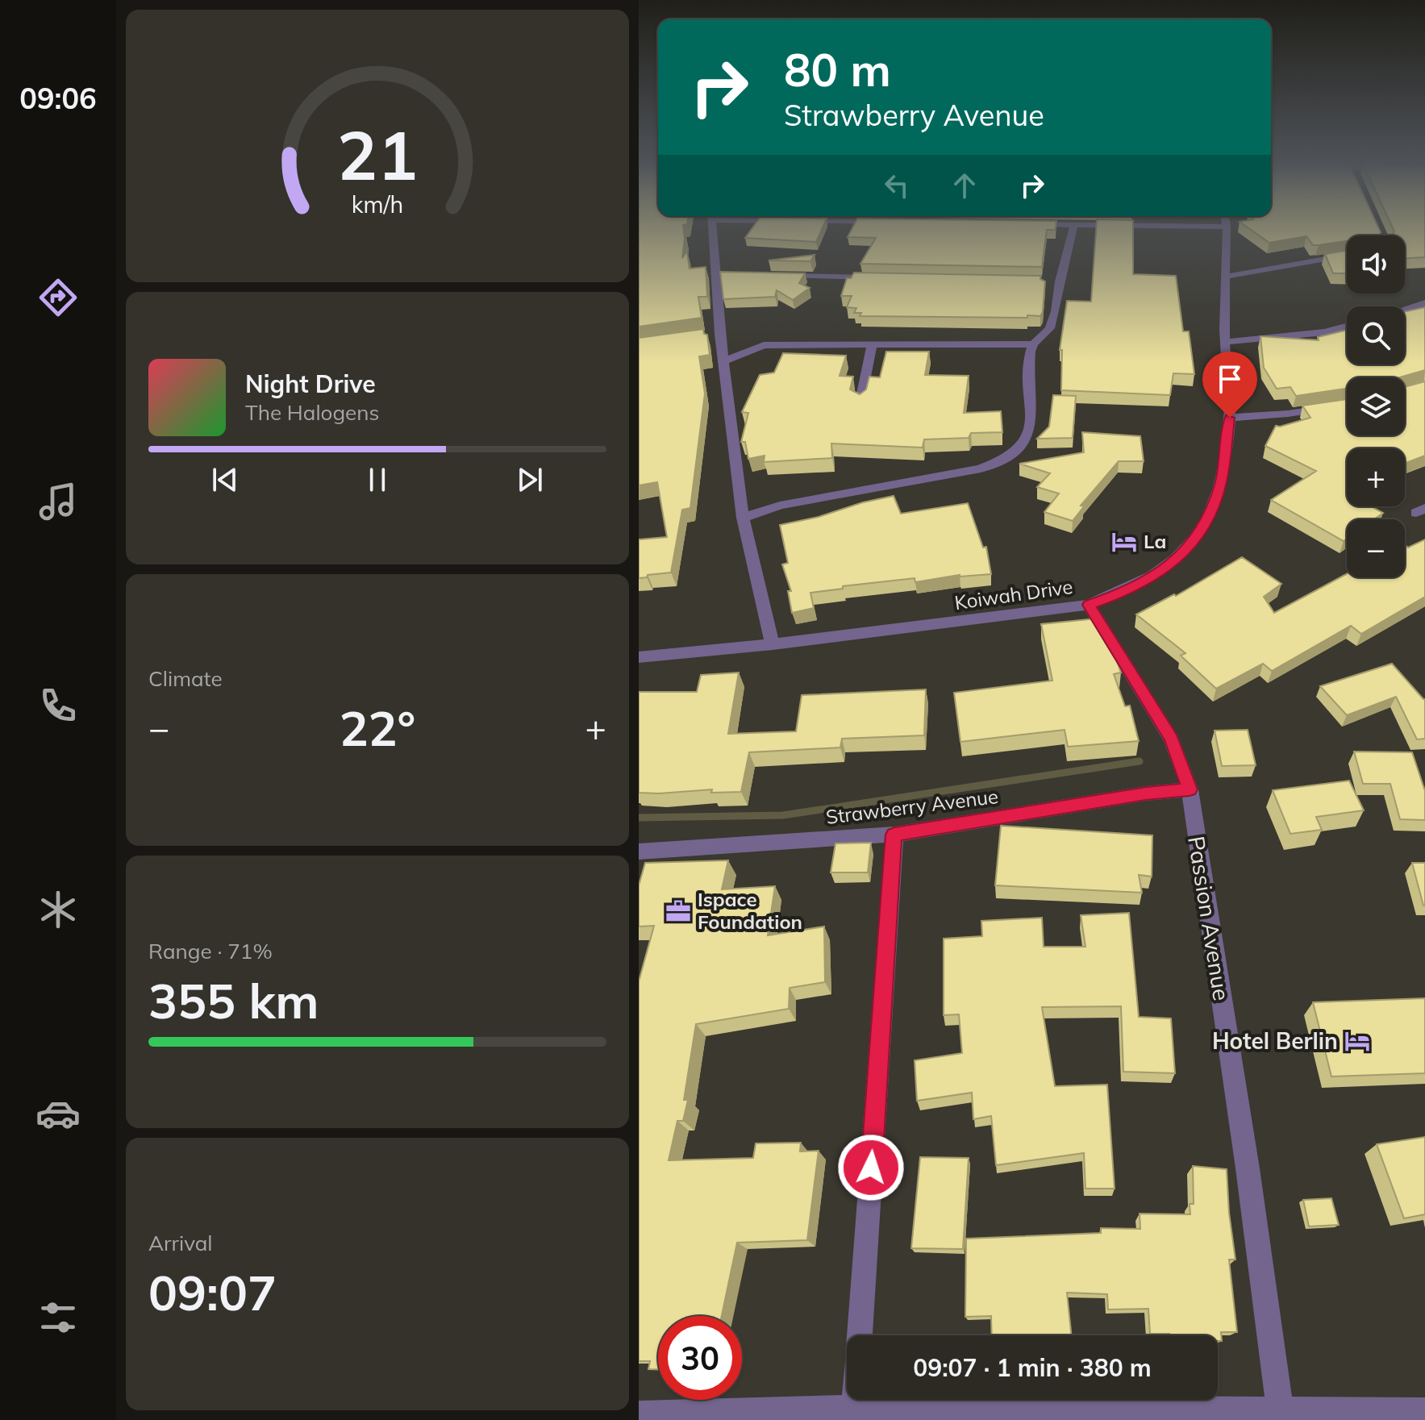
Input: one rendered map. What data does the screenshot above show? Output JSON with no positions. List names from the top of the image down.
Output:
{
  "streets": {
    "street": ["Koiwah Drive", "Strawberry Avenue", "Passion Avenue"]
  },
  "crossings": [
    ["Koiwah Drive", "Passion Avenue"],
    ["Strawberry Avenue", "Passion Avenue"]
  ],
  "places": {
    "hotel": ["La", "Hotel Berlin"],
    "office": ["Ispace Foundation"]
  },
  "page": {
    "tabs": "09:06",
    "turn": ["80 m", "Strawberry Avenue"],
    "map_buttons": ["+", "−"],
    "song": ["Night Drive", "The Halogens"],
    "tile": [
      "Climate",
      ["Range · 71%", "355 km"],
      ["Arrival", "09:07"]
    ],
    "heat": ["−", "22°", "+"],
    "limit": "30",
    "trip": "09:07 · 1 min · 380 m",
    "gauge": ["21", "km/h"]
  }
}
